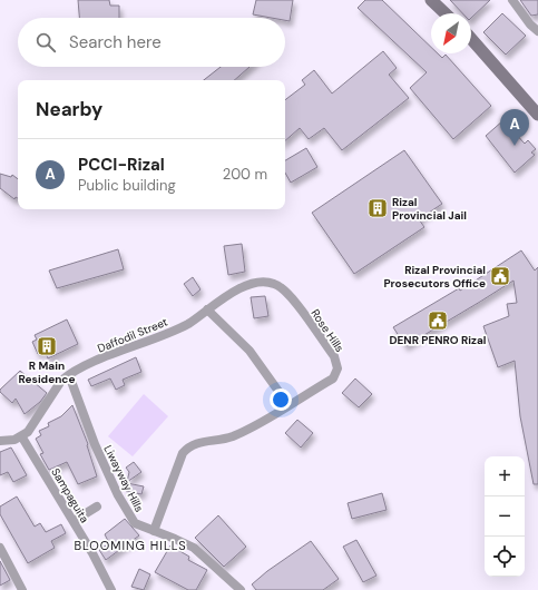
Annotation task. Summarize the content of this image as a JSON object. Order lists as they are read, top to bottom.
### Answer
{
  "streets": {
    "street": [
      "Rose Hills",
      "Daffodil Street",
      "Liwayway Hills",
      "Sampaguita"
    ]
  },
  "crossings": [
    ["Rose Hills", "Daffodil Street"],
    ["Daffodil Street", "Liwayway Hills"],
    ["Daffodil Street", "Sampaguita"]
  ],
  "districts": ["BLOOMING HILLS"],
  "places": {
    "building": ["Rizal Provincial Jail", "R Main Residence"],
    "public building": ["Rizal Provincial Prosecutors Office", "DENR PENRO Rizal"]
  },
  "north": "bottom left",
  "page": {
    "search": "Search here",
    "heading": "Nearby",
    "pins": "A",
    "list": [
      {
        "mark": "A",
        "name": "PCCI-Rizal",
        "note": "Public building",
        "value": "200 m"
      }
    ],
    "map_buttons": ["+", "−"]
  }
}
